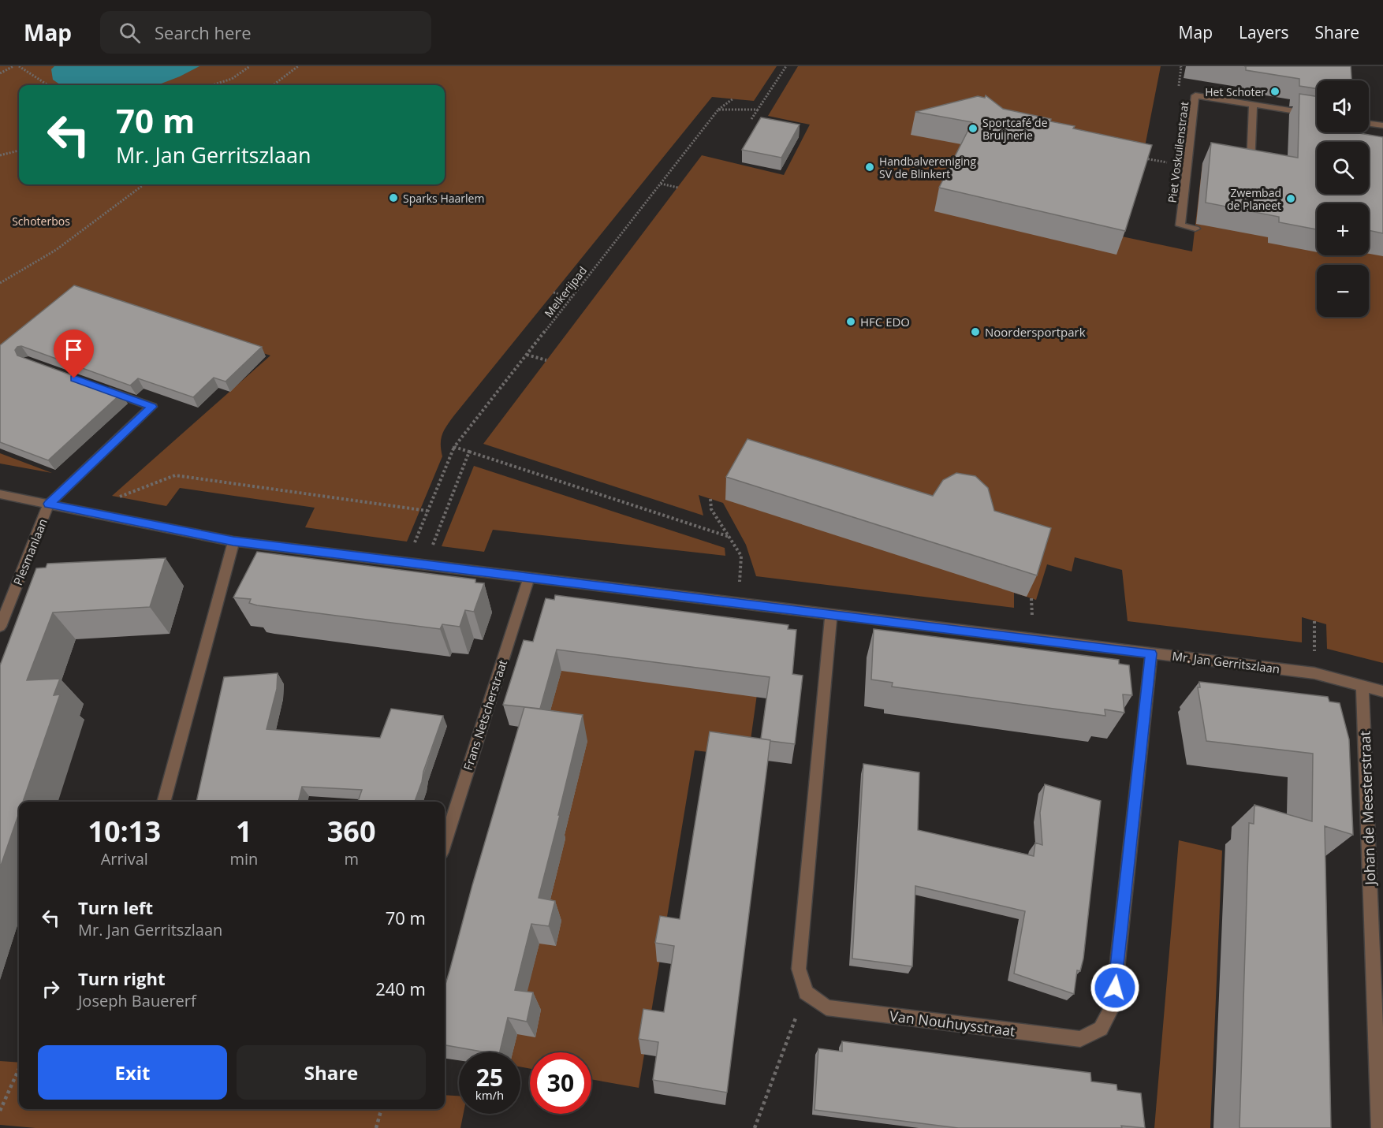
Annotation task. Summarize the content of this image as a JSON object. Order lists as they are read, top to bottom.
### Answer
{
  "streets": {
    "street": [
      "Piet Voskuilenstraat",
      "Plesmanlaan",
      "Mr. Jan Gerritszlaan",
      "Frans Netscherstraat",
      "Johan de Meesterstraat",
      "Van Nouhuysstraat"
    ],
    "path": ["Melkerijpad"]
  },
  "crossings": [
    ["Melkerijpad", "Mr. Jan Gerritszlaan"],
    ["Plesmanlaan", "Mr. Jan Gerritszlaan"],
    ["Mr. Jan Gerritszlaan", "Frans Netscherstraat"],
    ["Mr. Jan Gerritszlaan", "Johan de Meesterstraat"],
    ["Mr. Jan Gerritszlaan", "Van Nouhuysstraat"]
  ],
  "parks": ["Schoterbos"],
  "places": [
    "Het Schoter",
    "Sportcafé de Bruijnerie",
    "Handbalvereniging SV de Blinkert",
    "Sparks Haarlem",
    "Zwembad de Planeet",
    "HFC EDO",
    "Noordersportpark"
  ],
  "page": {
    "header": "Map",
    "search": "Search here",
    "nav": ["Map", "Layers", "Share"],
    "map_buttons": ["+", "−"],
    "turn": ["70 m", "Mr. Jan Gerritszlaan"],
    "eta": [
      "10:13",
      "Arrival",
      "1",
      "min",
      "360",
      "m"
    ],
    "list": [
      {
        "name": "Turn left",
        "note": "Mr. Jan Gerritszlaan",
        "value": "70 m"
      },
      {
        "name": "Turn right",
        "note": "Joseph Bauererf",
        "value": "240 m"
      }
    ],
    "buttons": ["Exit", "Share"],
    "speed": "25 km/h",
    "limit": "30"
  }
}
